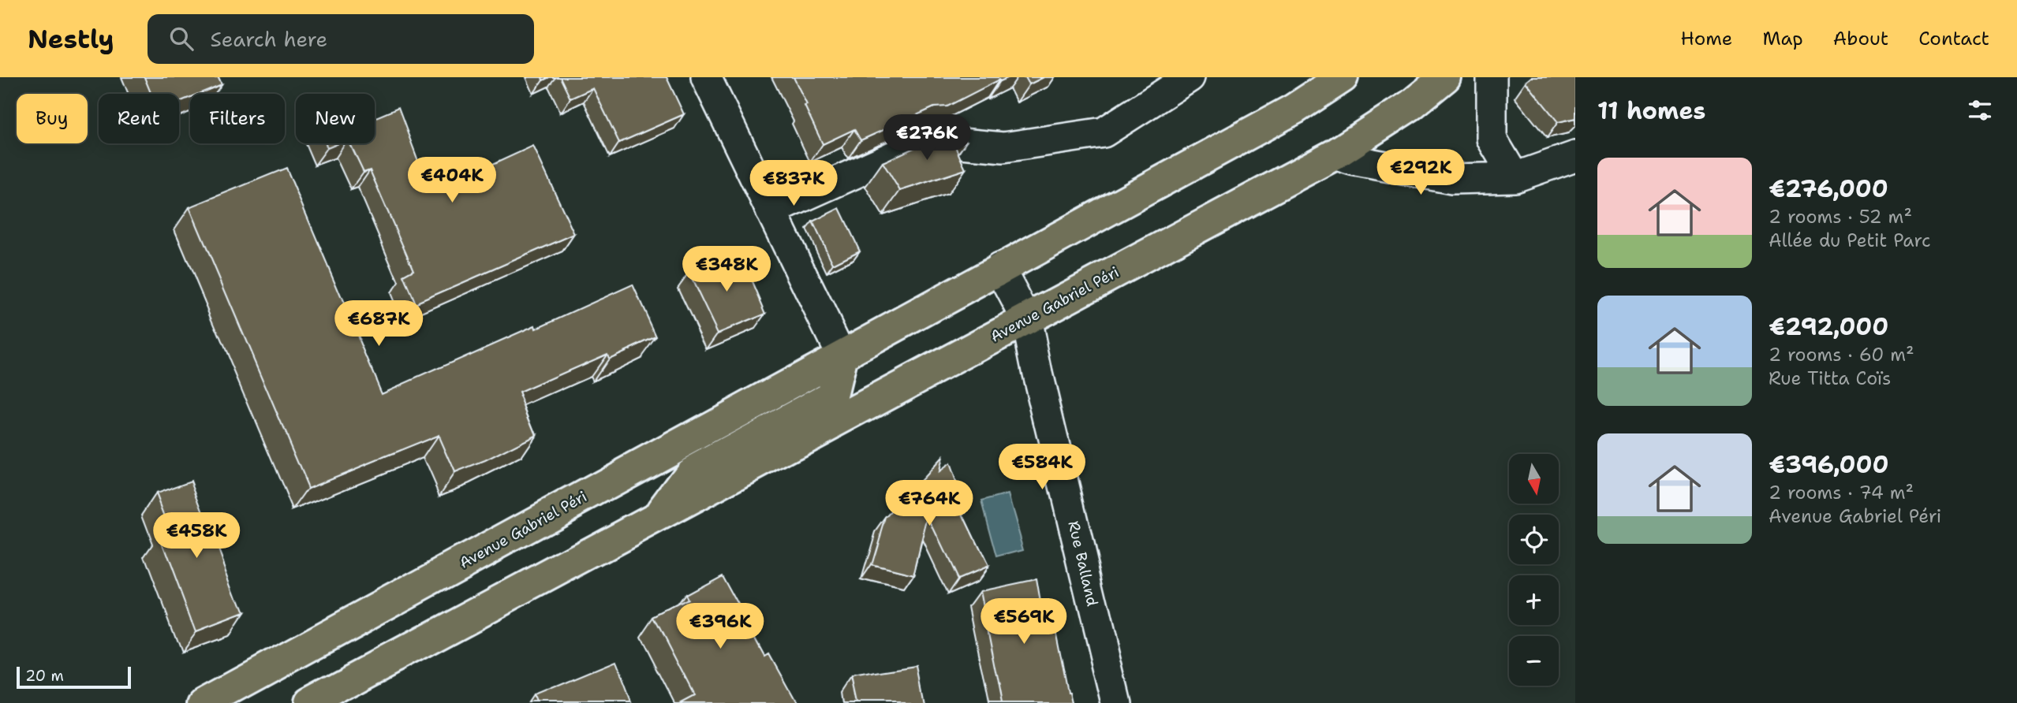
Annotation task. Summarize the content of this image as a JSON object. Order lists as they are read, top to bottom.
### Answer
{
  "streets": {
    "main road": ["Avenue Gabriel Péri"],
    "street": ["Rue Balland"]
  },
  "crossings": [
    ["Avenue Gabriel Péri", "Rue Balland"]
  ],
  "scale_bar": "20 m",
  "north": "bottom",
  "page": {
    "header": "Nestly",
    "search": "Search here",
    "nav": [
      "Home",
      "Map",
      "About",
      "Contact"
    ],
    "heading": "11 homes",
    "chip": [
      "Buy",
      "Rent",
      "Filters",
      "New"
    ],
    "price": [
      "€276K",
      "€292K",
      "€404K",
      "€837K",
      "€348K",
      "€687K",
      "€584K",
      "€764K",
      "€458K",
      "€569K",
      "€396K"
    ],
    "list": [
      {
        "name": "€276,000",
        "note": "2 rooms · 52 m² · Allée du Petit Parc"
      },
      {
        "name": "€292,000",
        "note": "2 rooms · 60 m² · Rue Titta Coïs"
      },
      {
        "name": "€396,000",
        "note": "2 rooms · 74 m² · Avenue Gabriel Péri"
      }
    ],
    "map_buttons": ["+", "−"],
    "scale": "20 m"
  }
}
